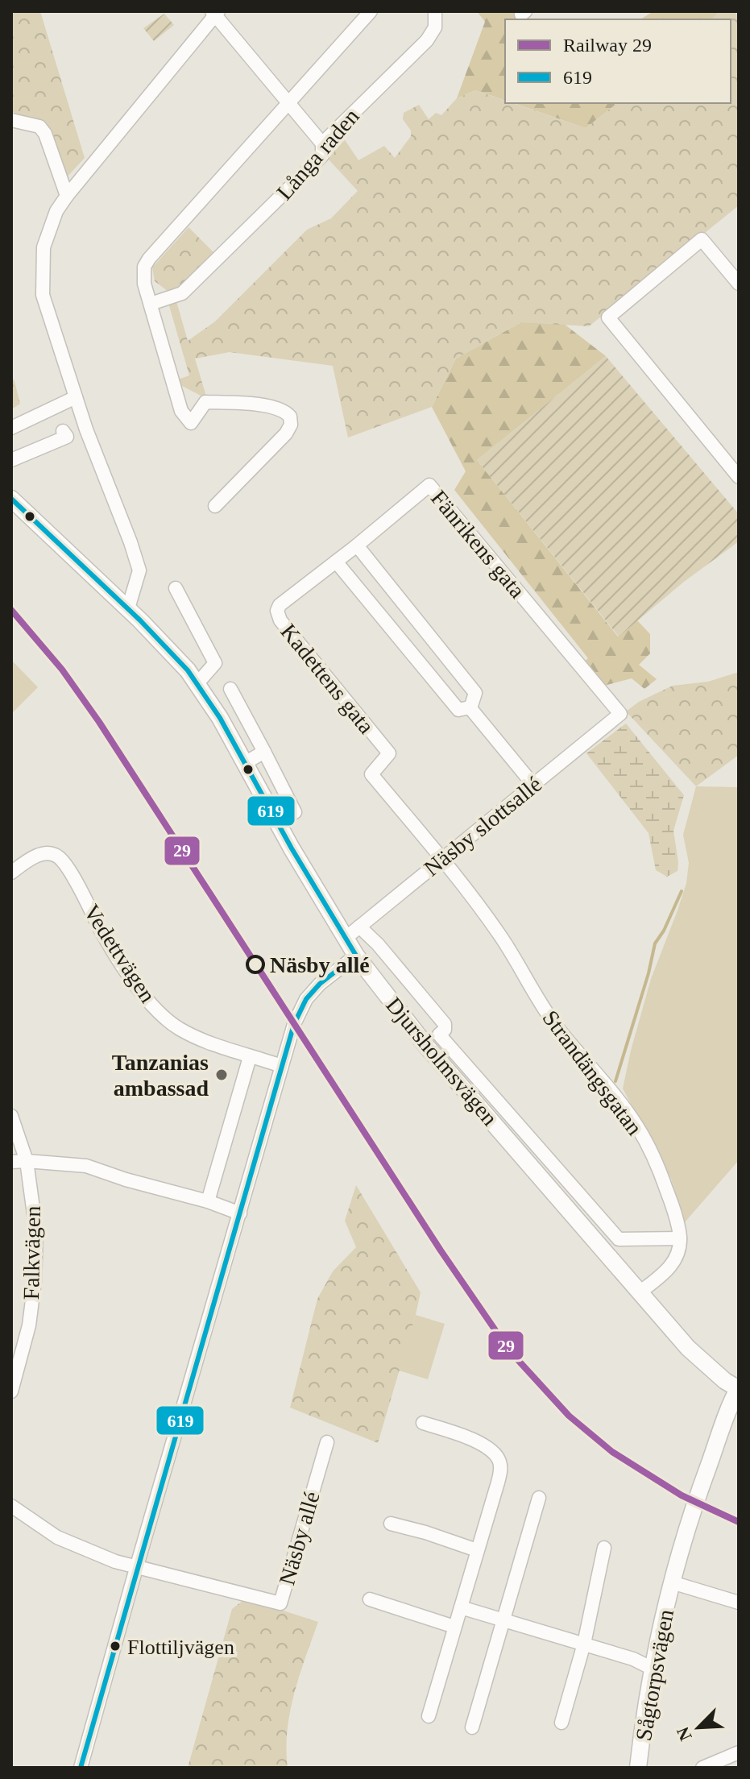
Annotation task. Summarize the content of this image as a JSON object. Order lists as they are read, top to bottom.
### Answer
{
  "streets": {
    "street": [
      "Långa raden",
      "Fänrikens gata",
      "Kadettens gata",
      "Näsby slottsallé",
      "Vedettvägen",
      "Djursholmsvägen",
      "Strandängsgatan",
      "Falkvägen",
      "Näsby allé",
      "Sågtorpsvägen"
    ]
  },
  "crossings": [
    ["Fänrikens gata", "Näsby slottsallé"],
    ["Kadettens gata", "Näsby slottsallé"],
    ["Kadettens gata", "Strandängsgatan"],
    ["Näsby slottsallé", "Djursholmsvägen"],
    ["Näsby slottsallé", "Strandängsgatan"],
    ["Djursholmsvägen", "Sågtorpsvägen"]
  ],
  "places": ["Näsby allé", "Tanzanias ambassad", "Flottiljvägen"],
  "lines": ["transit line 619", "rail line 29"],
  "legend": ["Railway 29", "619"],
  "north": "bottom left"
}
